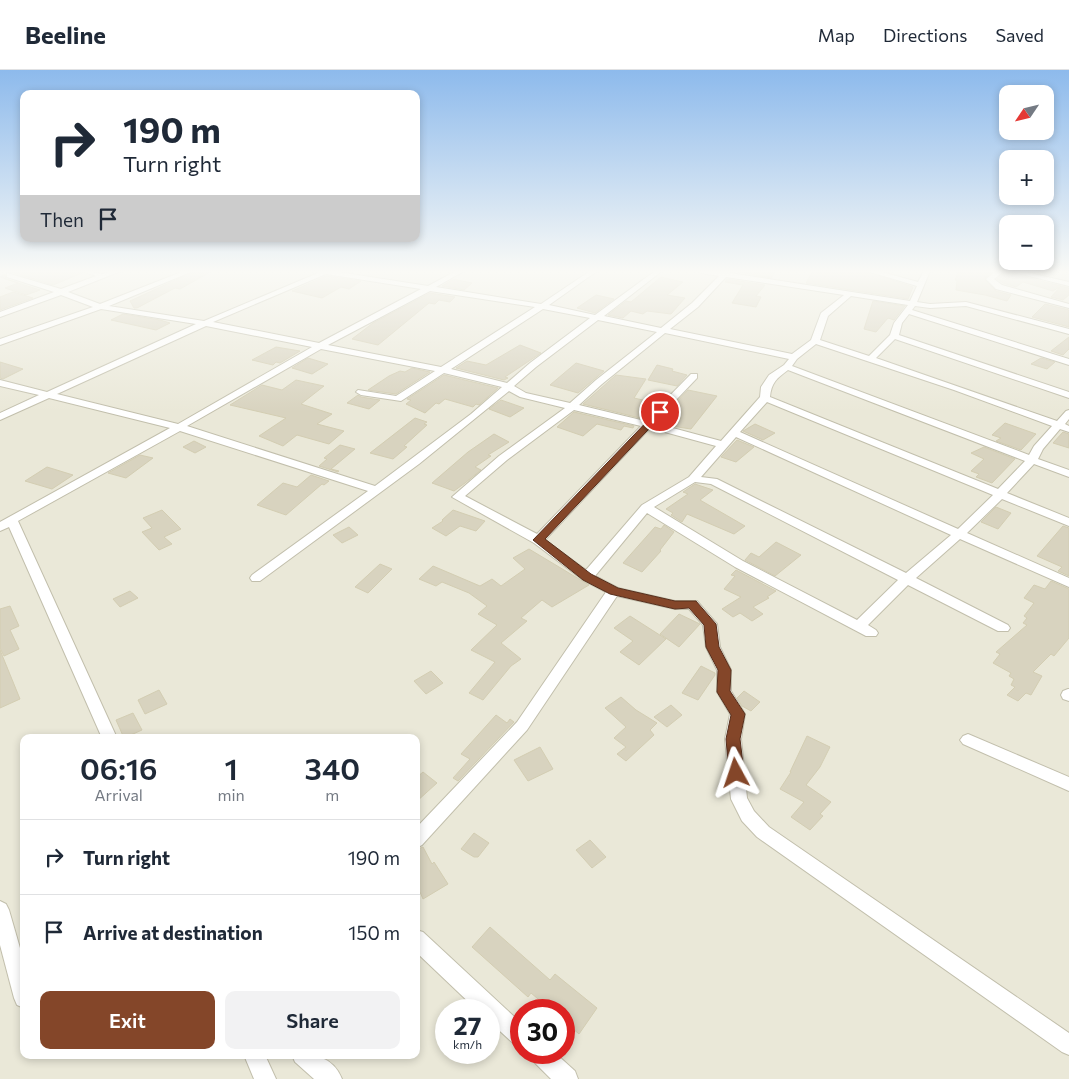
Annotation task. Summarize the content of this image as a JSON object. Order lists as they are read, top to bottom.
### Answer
{
  "north": "bottom left",
  "page": {
    "header": "Beeline",
    "nav": ["Map", "Directions", "Saved"],
    "map_buttons": ["+", "−"],
    "turn": ["190 m", "Turn right"],
    "then": "Then",
    "eta": [
      "06:16",
      "Arrival",
      "1",
      "min",
      "340",
      "m"
    ],
    "list": [
      {
        "name": "Turn right",
        "value": "190 m"
      },
      {
        "name": "Arrive at destination",
        "value": "150 m"
      }
    ],
    "buttons": ["Exit", "Share"],
    "speed": "27 km/h",
    "limit": "30"
  }
}
